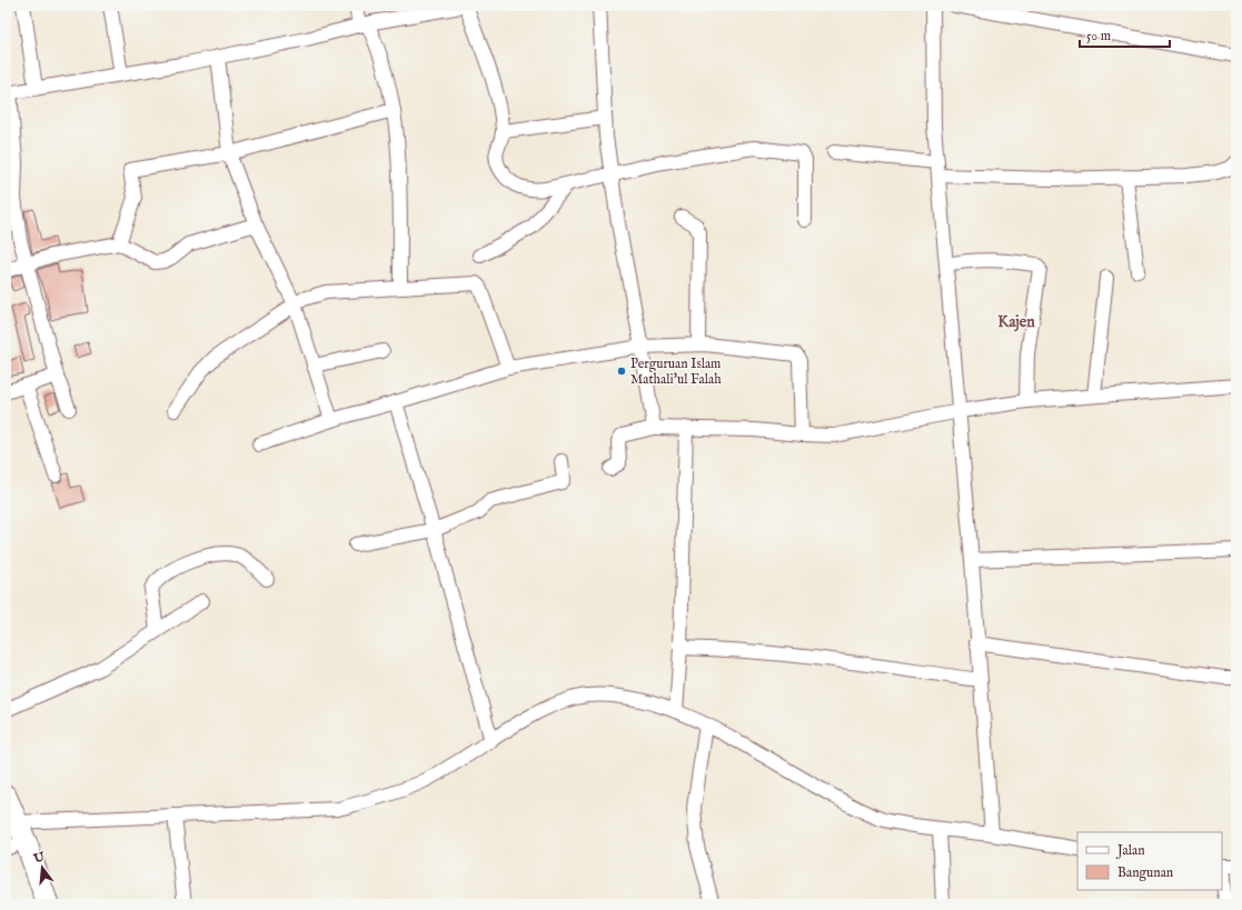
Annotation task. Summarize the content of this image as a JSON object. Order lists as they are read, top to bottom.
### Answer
{
  "districts": ["Kajen"],
  "places": ["Perguruan Islam Mathali'ul Falah"],
  "legend": ["Jalan", "Bangunan"],
  "scale_bar": "50 m",
  "north": "top"
}
